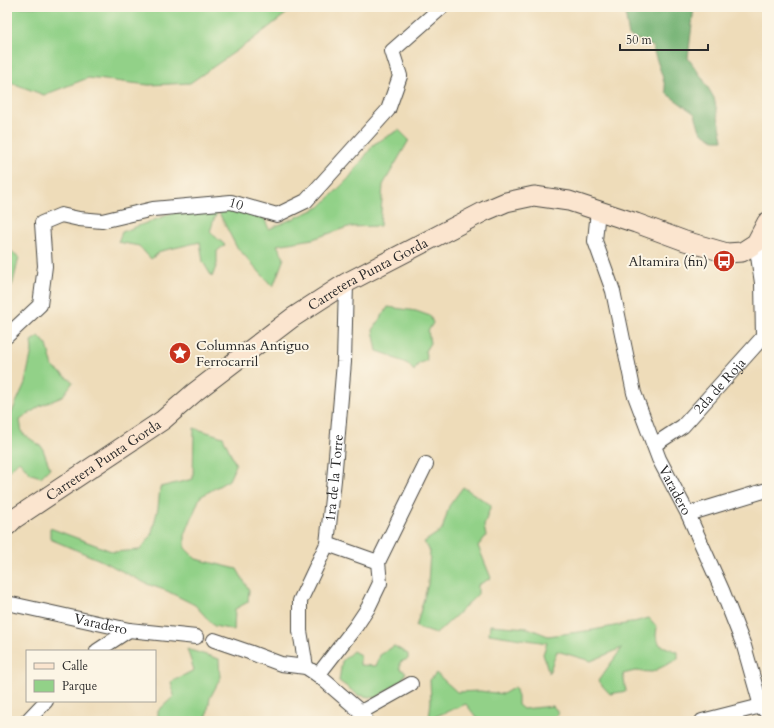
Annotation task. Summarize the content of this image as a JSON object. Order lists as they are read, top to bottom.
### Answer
{
  "streets": {
    "main road": ["Carretera Punta Gorda"],
    "street": [
      "10",
      "2da de Roja",
      "1ra de la Torre",
      "Varadero"
    ]
  },
  "crossings": [
    ["Carretera Punta Gorda", "2da de Roja"],
    ["Carretera Punta Gorda", "1ra de la Torre"],
    ["Carretera Punta Gorda", "Varadero"],
    ["2da de Roja", "Varadero"]
  ],
  "places": {
    "bus stop": ["Altamira (fin)"],
    "place": ["Columnas Antiguo Ferrocarril"]
  },
  "legend": ["Calle", "Parque"],
  "scale_bar": "50 m"
}
